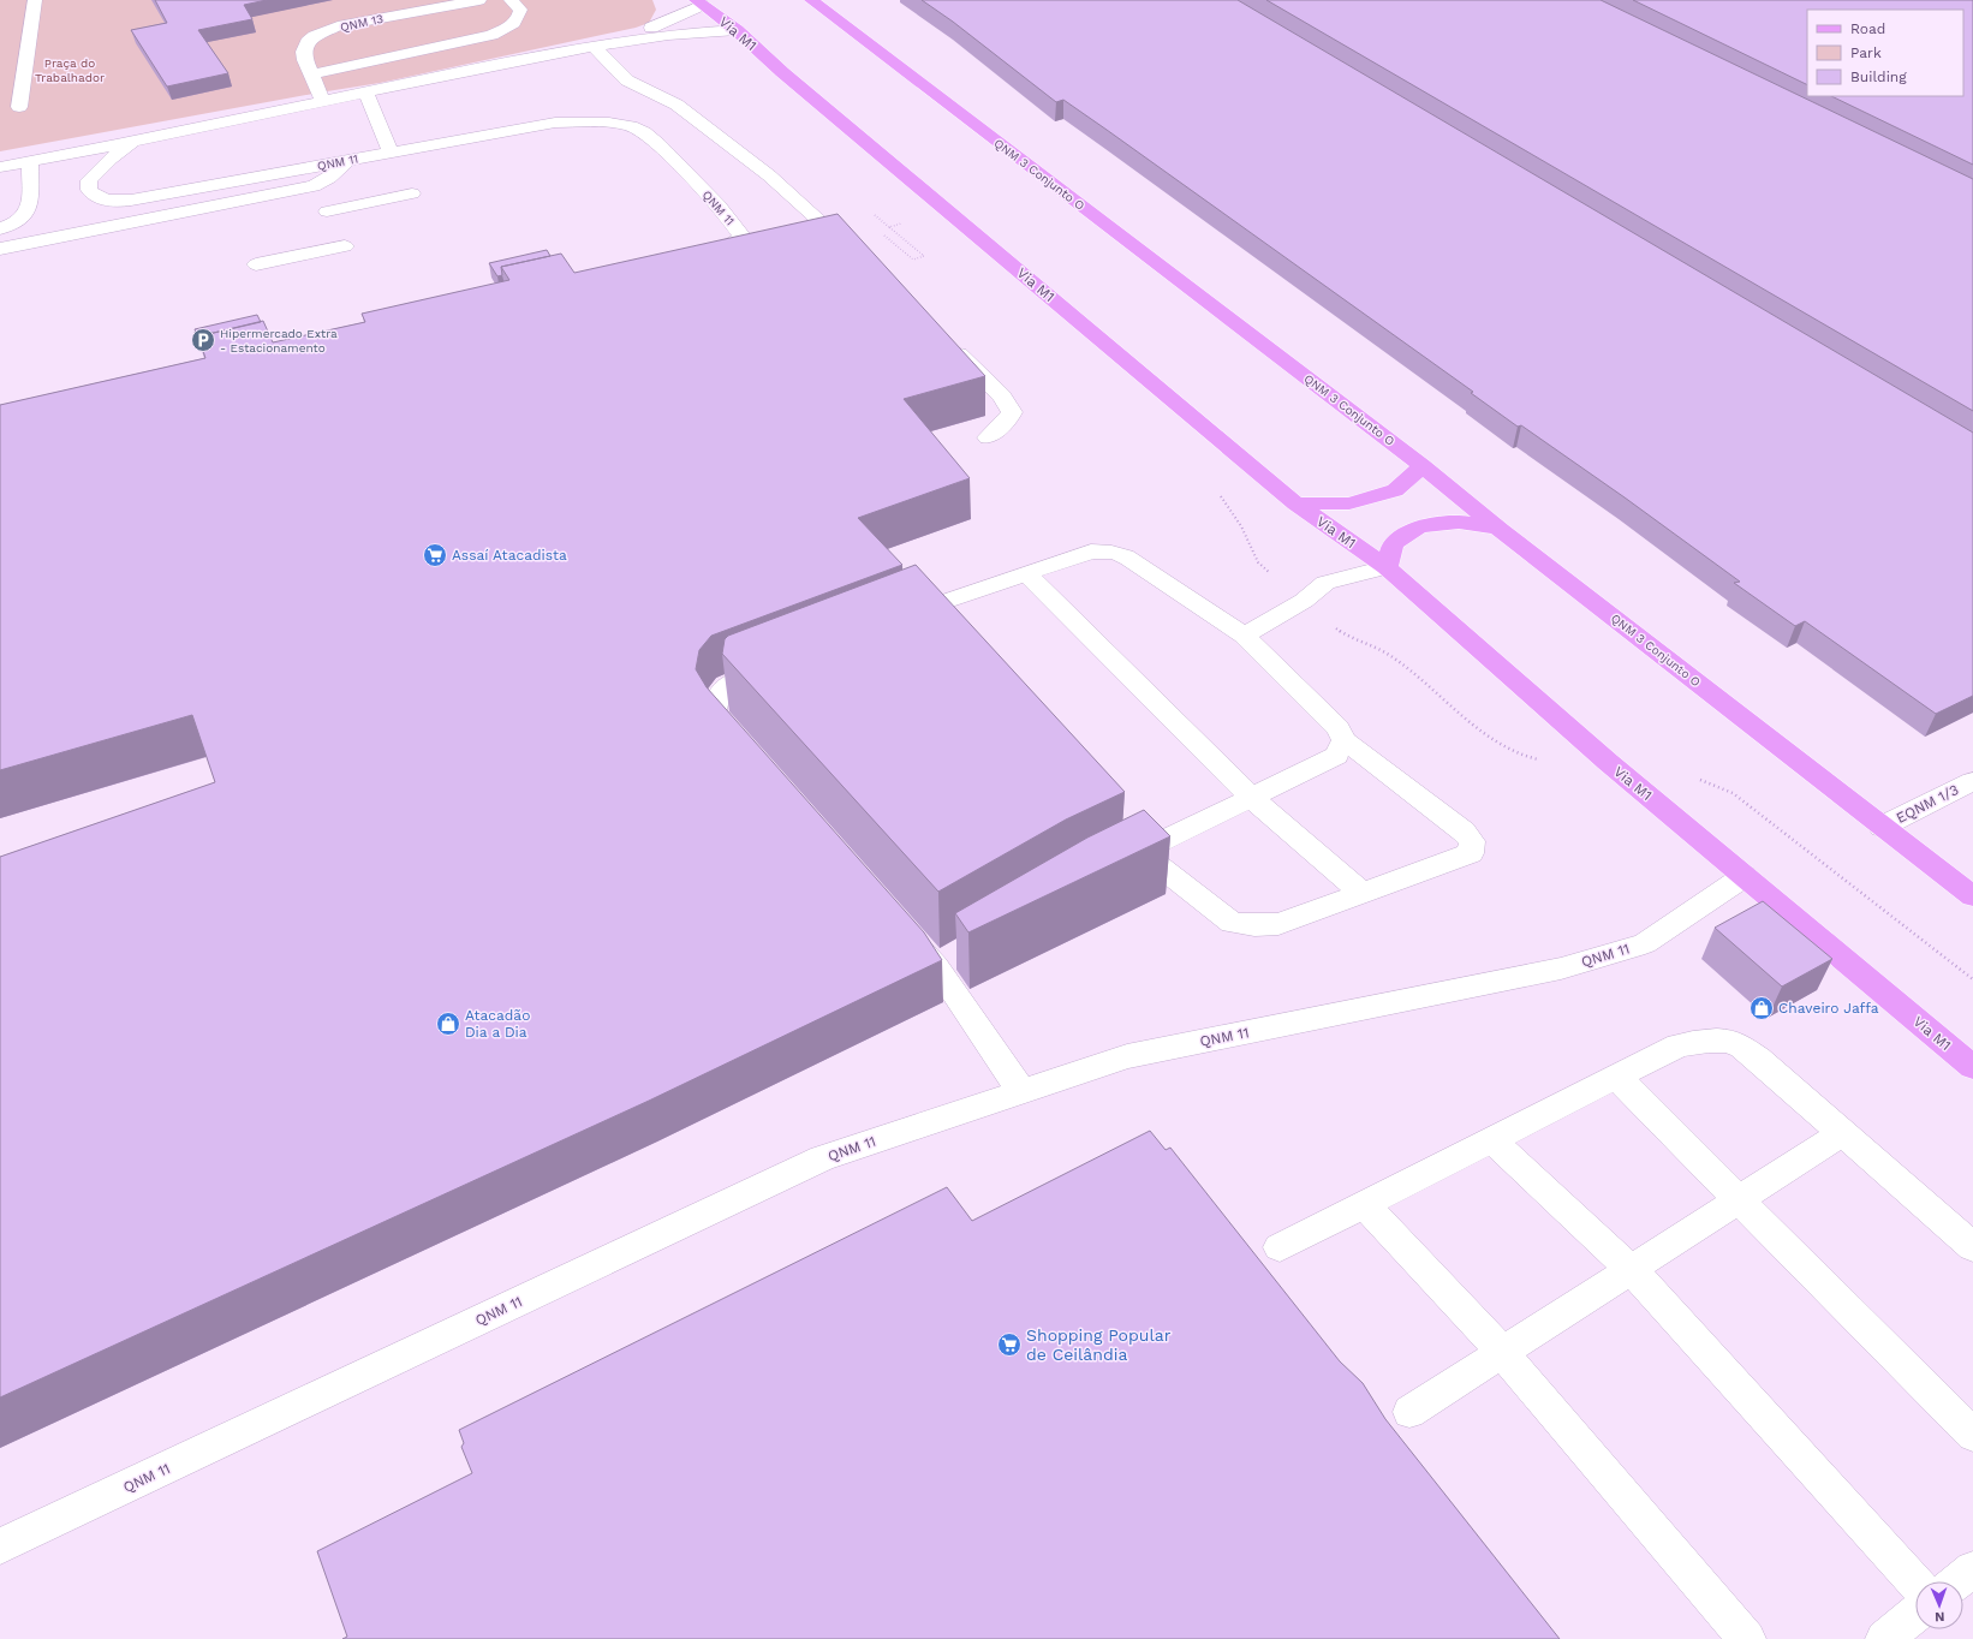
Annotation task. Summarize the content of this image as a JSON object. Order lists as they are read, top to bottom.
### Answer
{
  "streets": {
    "main road": ["Via M1", "QNM 3 Conjunto O"],
    "street": ["QNM 13", "QNM 11", "EQNM 1/3"]
  },
  "crossings": [
    ["QNM 13", "QNM 11"],
    ["Via M1", "QNM 11"],
    ["QNM 3 Conjunto O", "EQNM 1/3"]
  ],
  "parks": ["Praça do Trabalhador"],
  "places": {
    "parking": ["Hipermercado Extra - Estacionamento"],
    "supermarket": ["Assaí Atacadista", "Shopping Popular de Ceilândia"],
    "shop": ["Chaveiro Jaffa", "Atacadão Dia a Dia"]
  },
  "legend": ["Road", "Park", "Building"],
  "north": "bottom"
}
